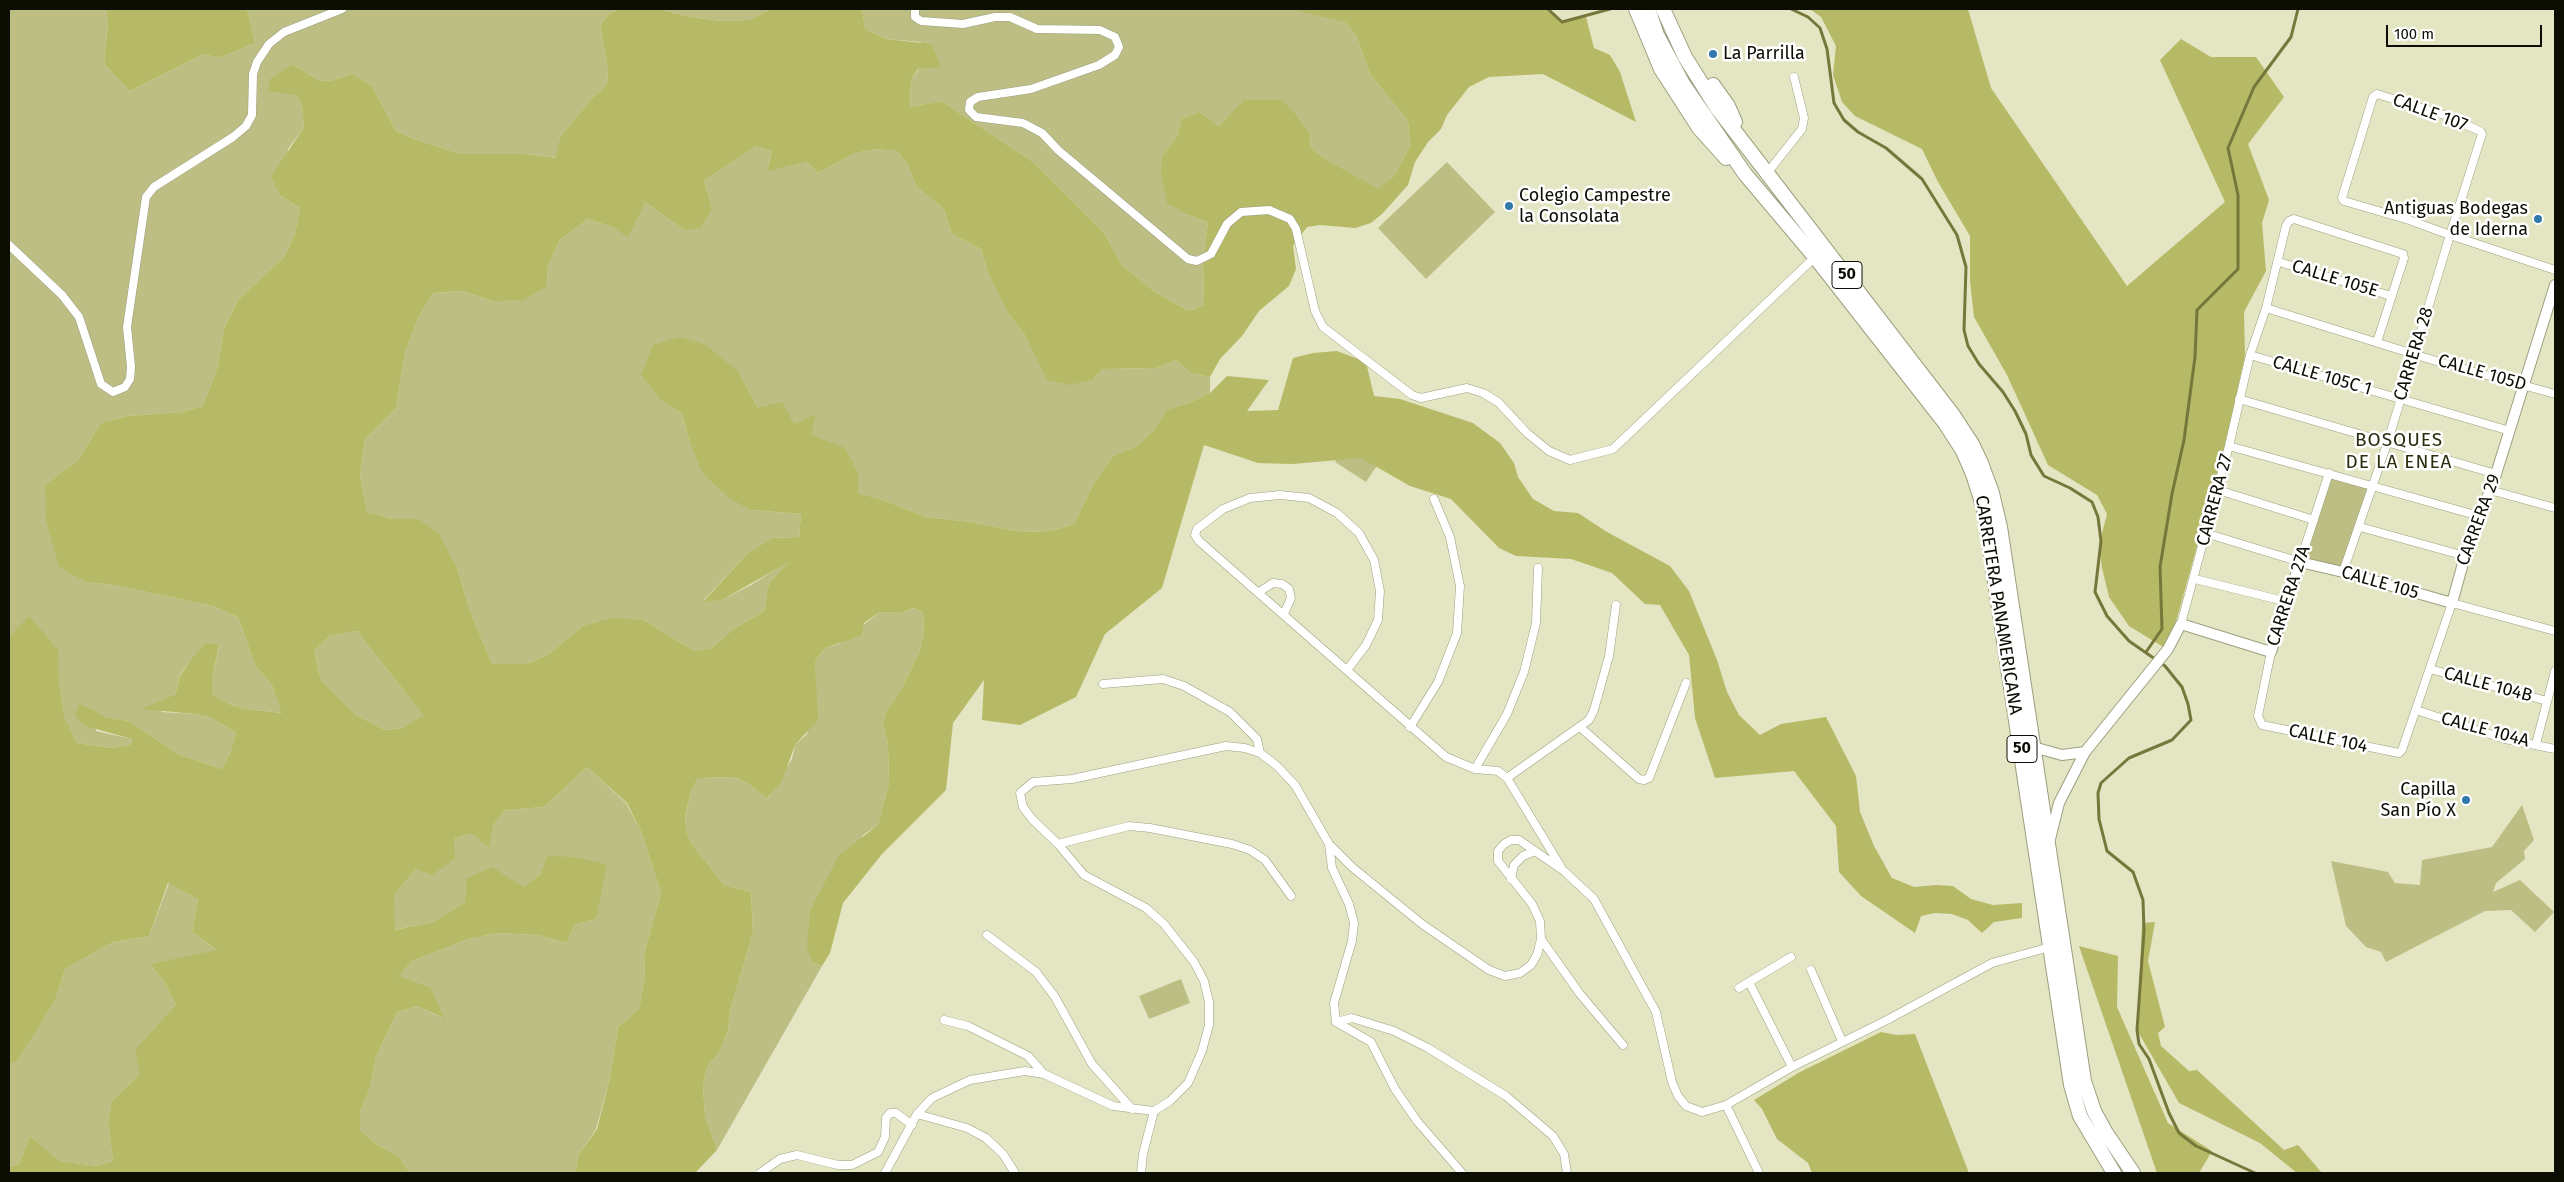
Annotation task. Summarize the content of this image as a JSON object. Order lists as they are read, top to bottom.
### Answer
{
  "streets": {
    "highway": ["50", "CARRETERA PANAMERICANA"],
    "street": [
      "CALLE 107",
      "CALLE 105E",
      "CARRERA 28",
      "CALLE 105D",
      "CALLE 105C 1",
      "CARRERA 27",
      "CARRERA 29",
      "CALLE 105",
      "CARRERA 27A",
      "CALLE 104B",
      "CALLE 104A",
      "CALLE 104"
    ]
  },
  "crossings": [
    ["CALLE 107", "CARRERA 28"],
    ["CALLE 105E", "CARRERA 27"],
    ["CARRERA 28", "CALLE 105D"],
    ["CARRERA 28", "CALLE 105C 1"],
    ["CARRERA 28", "CALLE 105"],
    ["CALLE 105D", "CARRERA 27"],
    ["CALLE 105D", "CARRERA 29"],
    ["CALLE 105C 1", "CARRERA 27"],
    ["CALLE 105C 1", "CARRERA 29"],
    ["CARRERA 27", "CALLE 105"],
    ["CARRERA 27", "CARRETERA PANAMERICANA"],
    ["CARRERA 29", "CALLE 105"],
    ["CARRERA 29", "CALLE 104B"],
    ["CARRERA 29", "CALLE 104A"],
    ["CARRERA 29", "CALLE 104"],
    ["CALLE 105", "CARRERA 27A"],
    ["CARRERA 27A", "CALLE 104"]
  ],
  "districts": ["BOSQUES DE LA ENEA"],
  "places": [
    "La Parrilla",
    "Colegio Campestre la Consolata",
    "Antiguas Bodegas de Iderna",
    "Capilla San Pío X"
  ],
  "scale_bar": "100 m"
}
